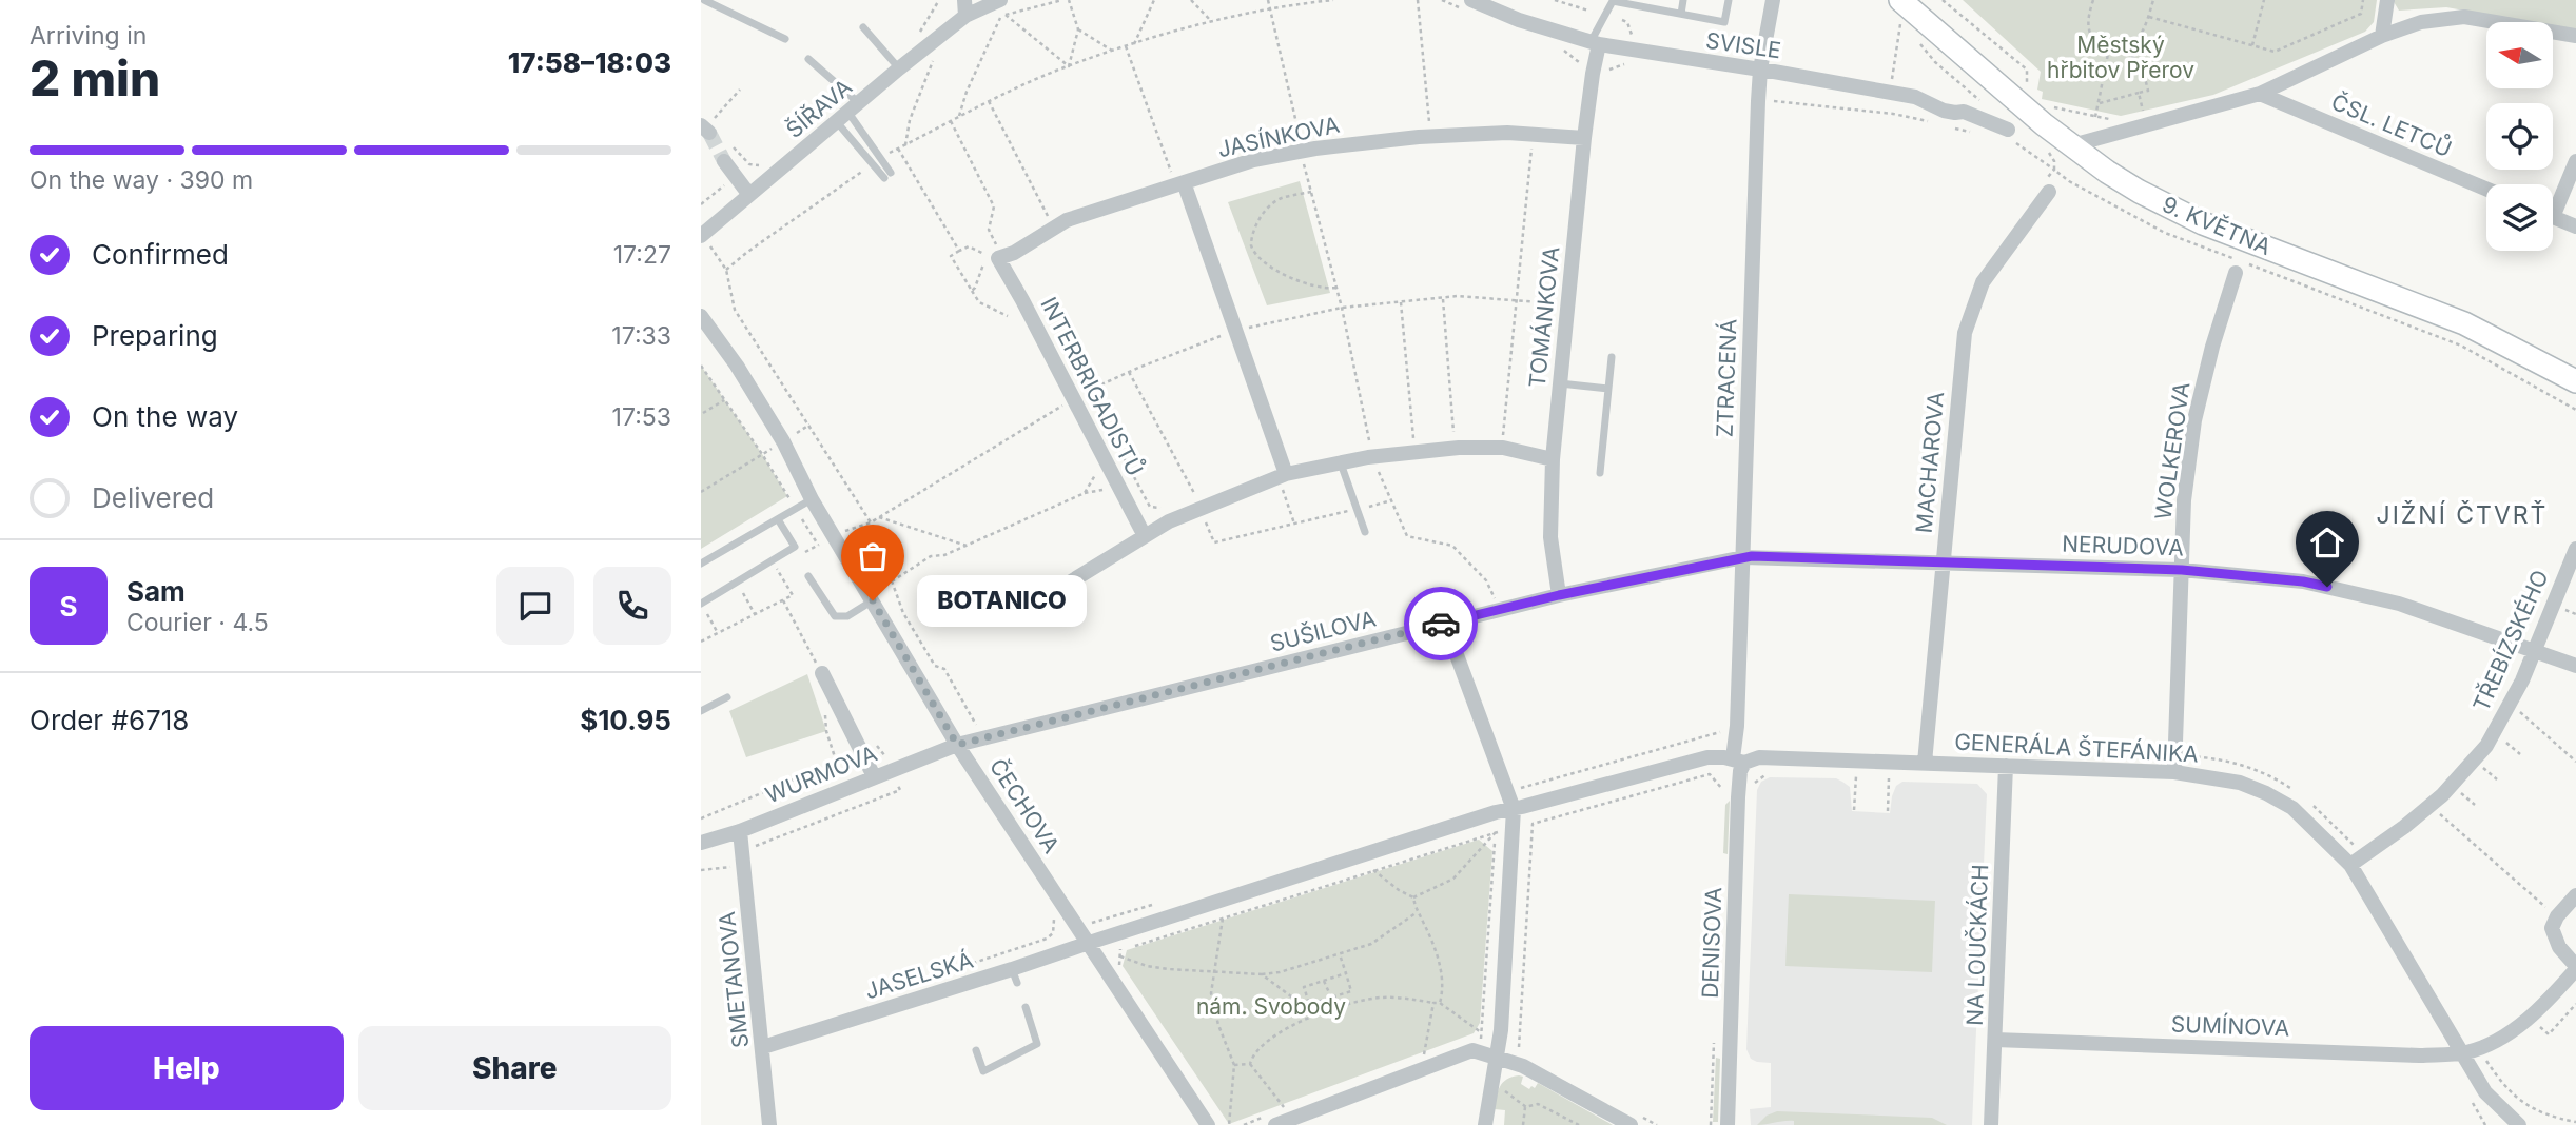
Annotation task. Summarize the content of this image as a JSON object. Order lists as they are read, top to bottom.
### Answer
{
  "streets": {
    "main road": ["9. KVĚTNA"],
    "street": [
      "SVISLE",
      "ŠÍŘAVA",
      "ČSL. LETCŮ",
      "JASÍNKOVA",
      "TOMÁNKOVA",
      "ZTRACENÁ",
      "INTERBRIGADISTŮ",
      "WOLKEROVA",
      "MACHAROVA",
      "NERUDOVA",
      "SUŠILOVA",
      "TŘEBÍZSKÉHO",
      "GENERÁLA ŠTEFÁNIKA",
      "WURMOVA",
      "ČECHOVA",
      "DENISOVA",
      "NA LOUČKÁCH",
      "JASELSKÁ",
      "SMETANOVA",
      "SUMÍNOVA"
    ]
  },
  "crossings": [
    ["SVISLE", "TOMÁNKOVA"],
    ["SVISLE", "ZTRACENÁ"],
    ["JASÍNKOVA", "TOMÁNKOVA"],
    ["JASÍNKOVA", "INTERBRIGADISTŮ"],
    ["TOMÁNKOVA", "SUŠILOVA"],
    ["ZTRACENÁ", "NERUDOVA"],
    ["ZTRACENÁ", "SUŠILOVA"],
    ["ZTRACENÁ", "GENERÁLA ŠTEFÁNIKA"],
    ["ZTRACENÁ", "DENISOVA"],
    ["WOLKEROVA", "NERUDOVA"],
    ["WOLKEROVA", "GENERÁLA ŠTEFÁNIKA"],
    ["MACHAROVA", "NERUDOVA"],
    ["MACHAROVA", "GENERÁLA ŠTEFÁNIKA"],
    ["NERUDOVA", "SUŠILOVA"],
    ["NERUDOVA", "TŘEBÍZSKÉHO"],
    ["SUŠILOVA", "WURMOVA"],
    ["SUŠILOVA", "ČECHOVA"],
    ["TŘEBÍZSKÉHO", "GENERÁLA ŠTEFÁNIKA"],
    ["GENERÁLA ŠTEFÁNIKA", "DENISOVA"],
    ["GENERÁLA ŠTEFÁNIKA", "NA LOUČKÁCH"],
    ["GENERÁLA ŠTEFÁNIKA", "SUMÍNOVA"],
    ["WURMOVA", "ČECHOVA"],
    ["WURMOVA", "SMETANOVA"],
    ["ČECHOVA", "JASELSKÁ"],
    ["NA LOUČKÁCH", "SUMÍNOVA"],
    ["JASELSKÁ", "SMETANOVA"]
  ],
  "districts": ["JIŽNÍ ČTVRŤ"],
  "parks": ["Městský hřbitov Přerov", "nám. Svobody"],
  "places": ["BOTANICO"],
  "north": "left",
  "page": {
    "heading": ["2 min", "Arriving in", "17:58–18:03"],
    "panel": [
      "Sam",
      "Courier · 4.5",
      "Order #6718",
      "$10.95"
    ],
    "bar": "On the way · 390 m",
    "list": [
      ["Confirmed", "17:27"],
      ["Preparing", "17:33"],
      ["On the way", "17:53"],
      "Delivered"
    ],
    "round": "S",
    "bubble": "BOTANICO",
    "buttons": ["Help", "Share"]
  }
}
